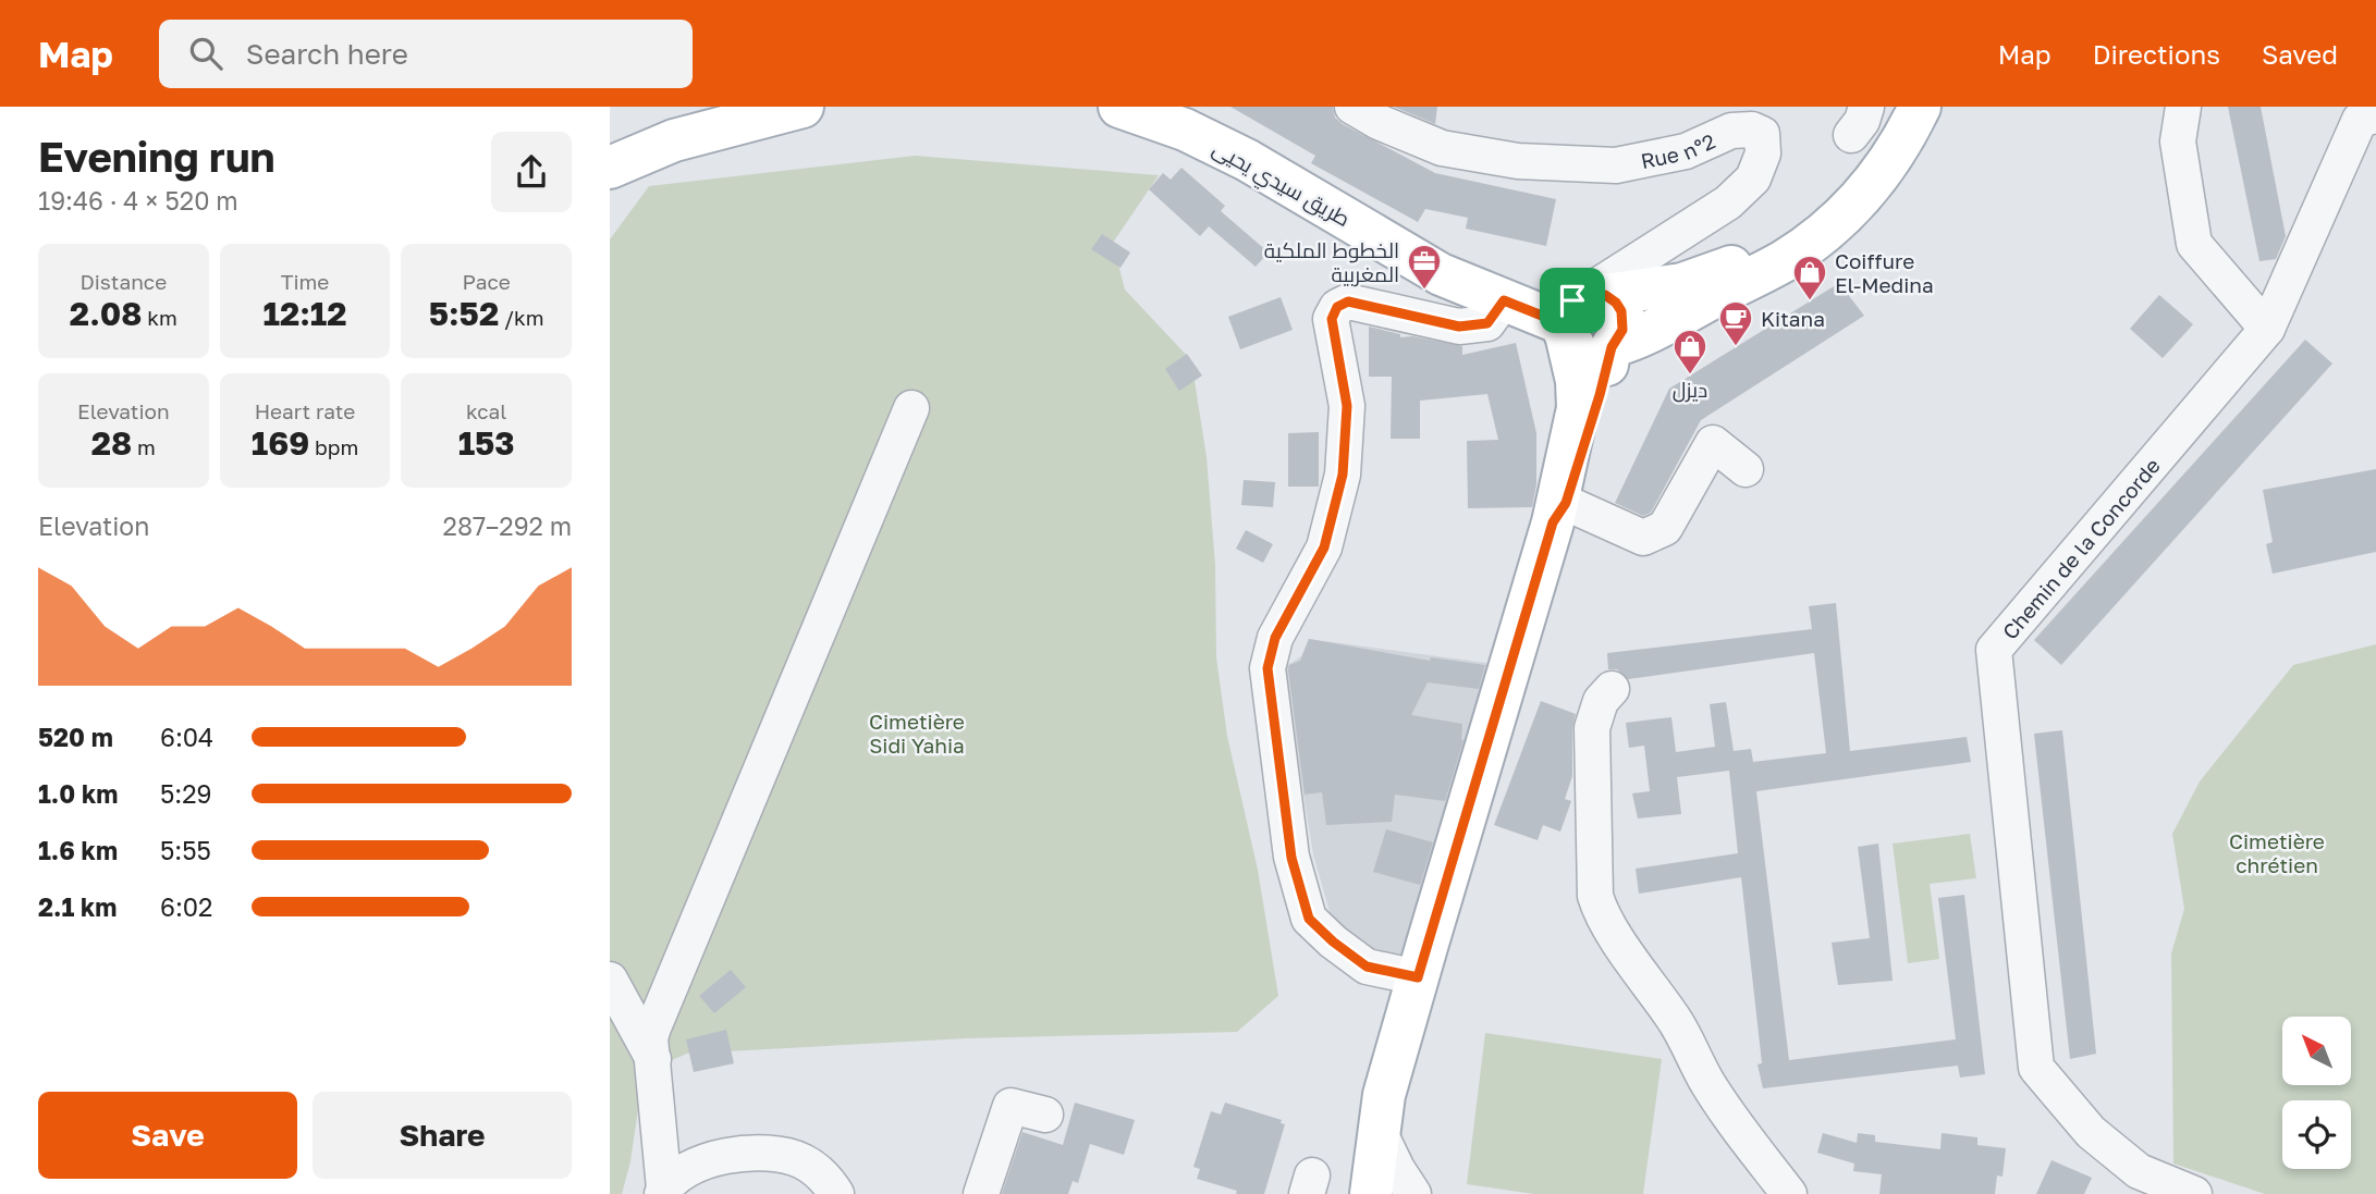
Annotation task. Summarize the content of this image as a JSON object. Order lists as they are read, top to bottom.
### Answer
{
  "streets": {
    "main road": ["طريق سيدي يحيى"],
    "street": ["Rue n°2", "Chemin de la Concorde"]
  },
  "crossings": [
    ["Rue n°2", "طريق سيدي يحيى"]
  ],
  "parks": ["Cimetière Sidi Yahia", "Cimetière chrétien"],
  "places": {
    "office": ["الخطوط الملكية المغربية"],
    "shop": ["Coiffure El-Medina", "ديزل"],
    "cafe": ["Kitana"]
  },
  "north": "top left",
  "page": {
    "header": "Map",
    "search": "Search here",
    "nav": ["Map", "Directions", "Saved"],
    "heading": ["Evening run", "19:46 · 4 × 520 m"],
    "stats": [
      ["Distance", "2.08 km"],
      ["Time", "12:12"],
      ["Pace", "5:52 /km"],
      ["Elevation", "28 m"],
      ["Heart rate", "169 bpm"],
      ["kcal", "153"]
    ],
    "chart": ["Elevation", "287–292 m"],
    "list": [
      {
        "name": "520 m",
        "note": "6:04"
      },
      {
        "name": "1.0 km",
        "note": "5:29"
      },
      {
        "name": "1.6 km",
        "note": "5:55"
      },
      {
        "name": "2.1 km",
        "note": "6:02"
      }
    ],
    "buttons": ["Save", "Share"]
  }
}
